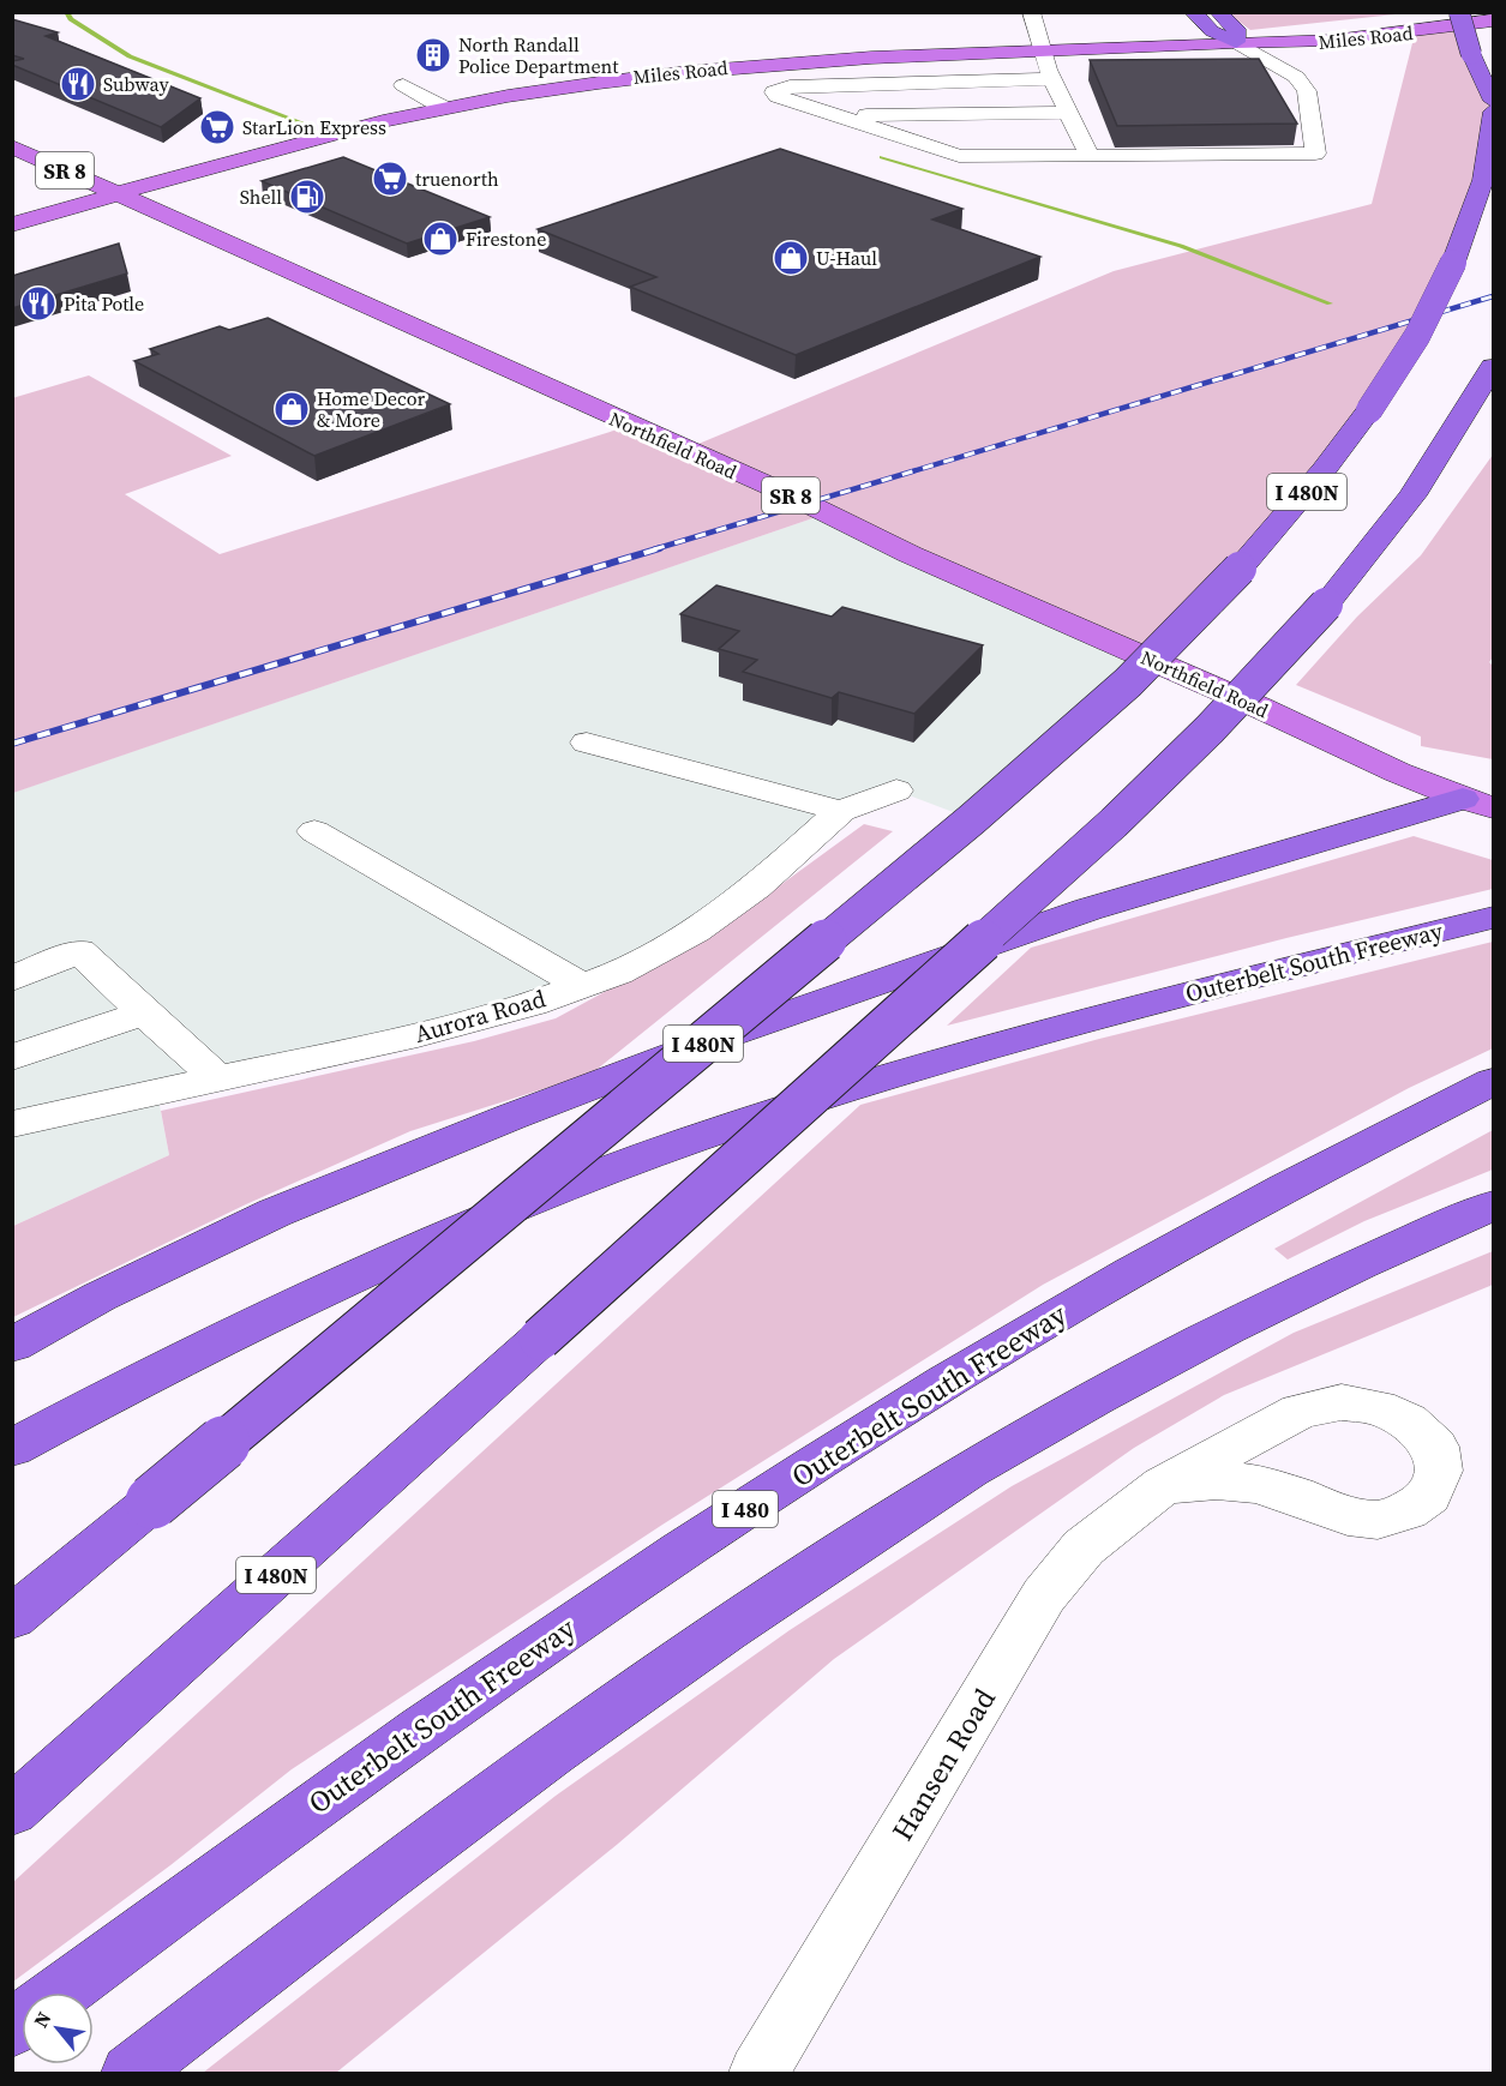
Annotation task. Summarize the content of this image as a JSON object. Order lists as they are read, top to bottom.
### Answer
{
  "streets": {
    "highway": ["I 480N", "Outerbelt South Freeway", "I 480"],
    "main road": ["Miles Road", "SR 8", "Northfield Road"],
    "street": ["Aurora Road", "Hansen Road"]
  },
  "crossings": [
    ["Miles Road", "Northfield Road"]
  ],
  "places": {
    "building": ["North Randall Police Department"],
    "restaurant": ["Subway", "Pita Potle"],
    "supermarket": ["StarLion Express", "truenorth"],
    "fuel station": ["Shell"],
    "shop": ["Firestone", "U-Haul", "Home Decor & More"]
  },
  "north": "top left"
}
